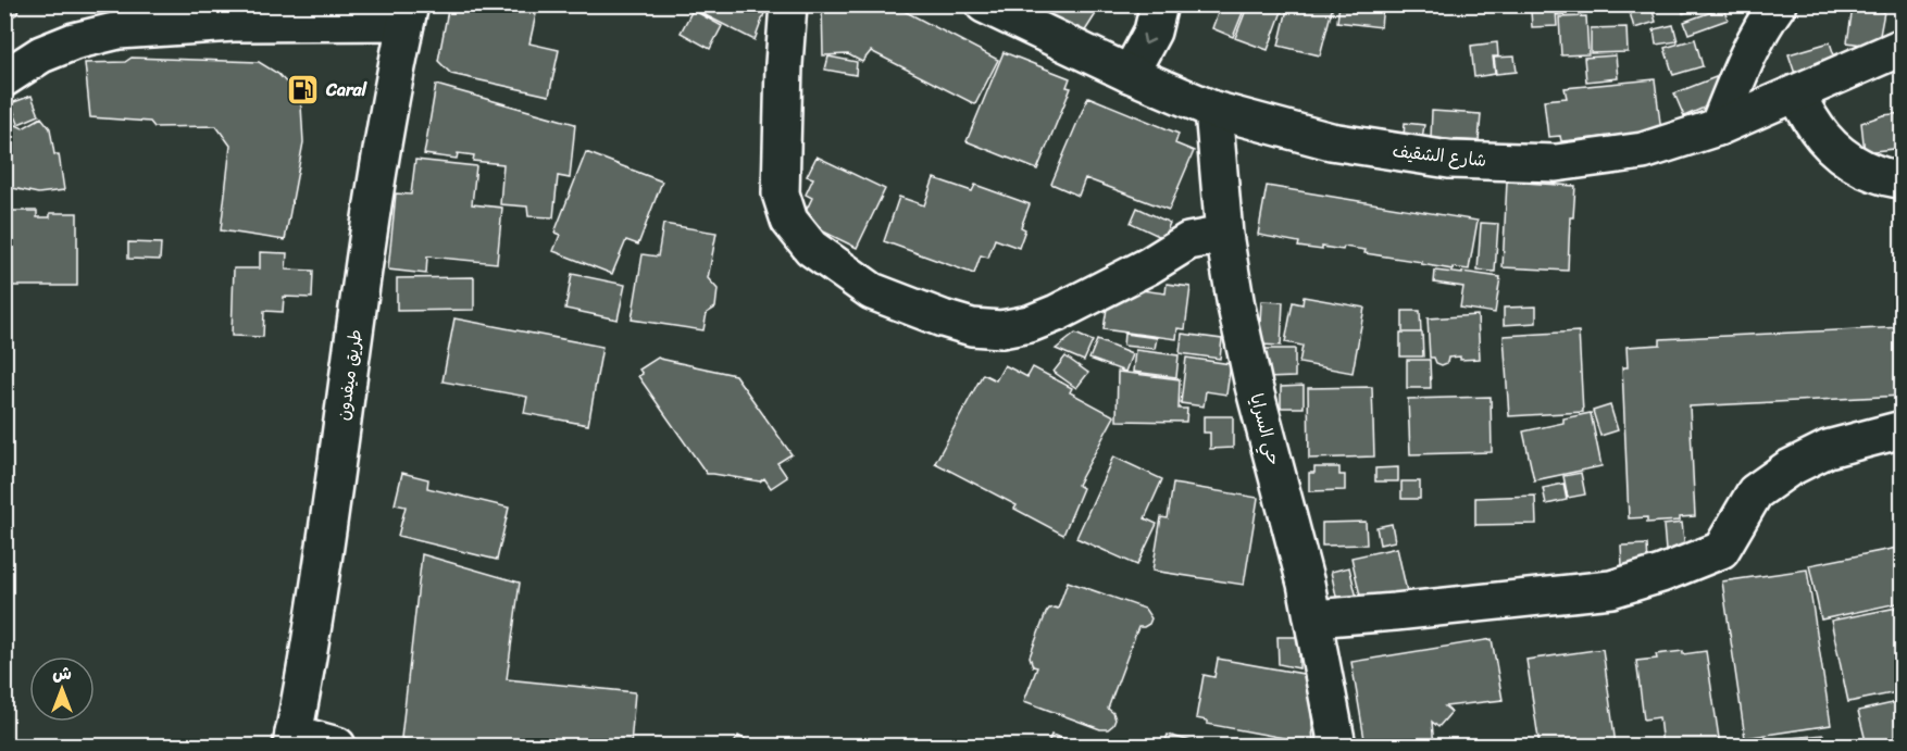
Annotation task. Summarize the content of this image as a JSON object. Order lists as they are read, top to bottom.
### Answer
{
  "streets": {
    "street": ["شارع الشقيف", "طريق ميفدون", "حي السرايا"]
  },
  "crossings": [
    ["شارع الشقيف", "حي السرايا"]
  ],
  "places": {
    "fuel station": ["Caral"]
  },
  "north": "top"
}
